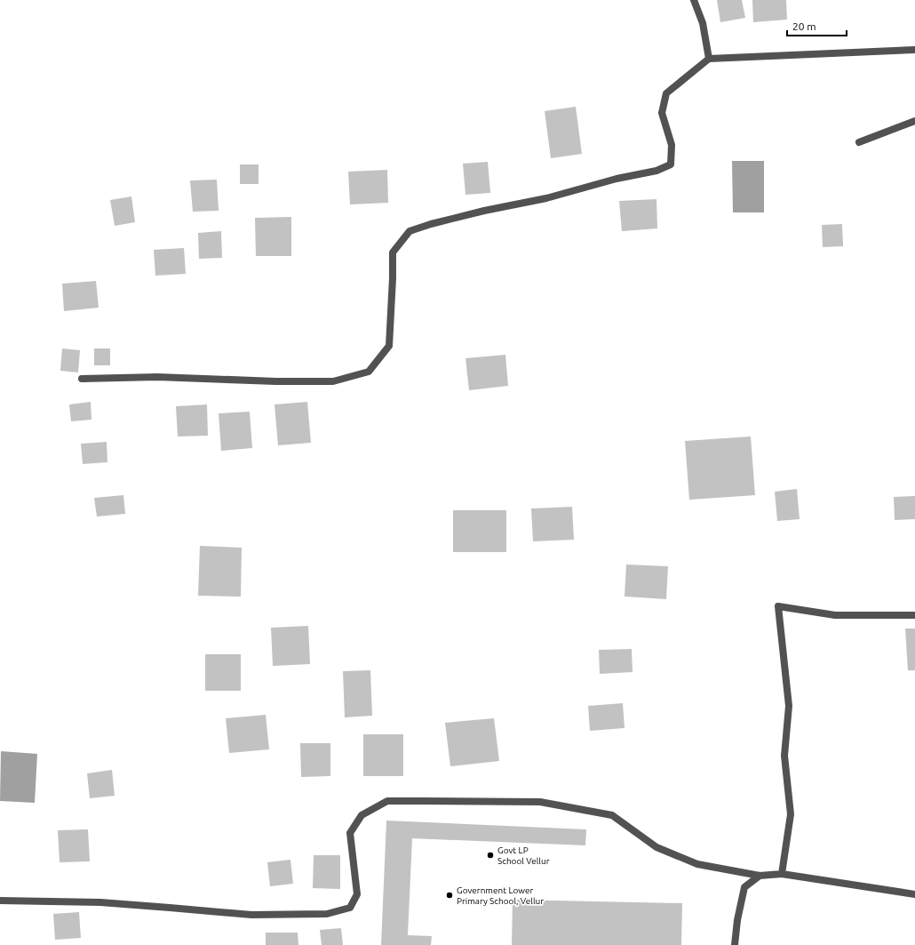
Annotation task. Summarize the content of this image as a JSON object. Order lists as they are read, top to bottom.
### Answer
{
  "places": ["Govt LP School Vellur", "Government Lower Primary School, Vellur"],
  "scale_bar": "20 m"
}
